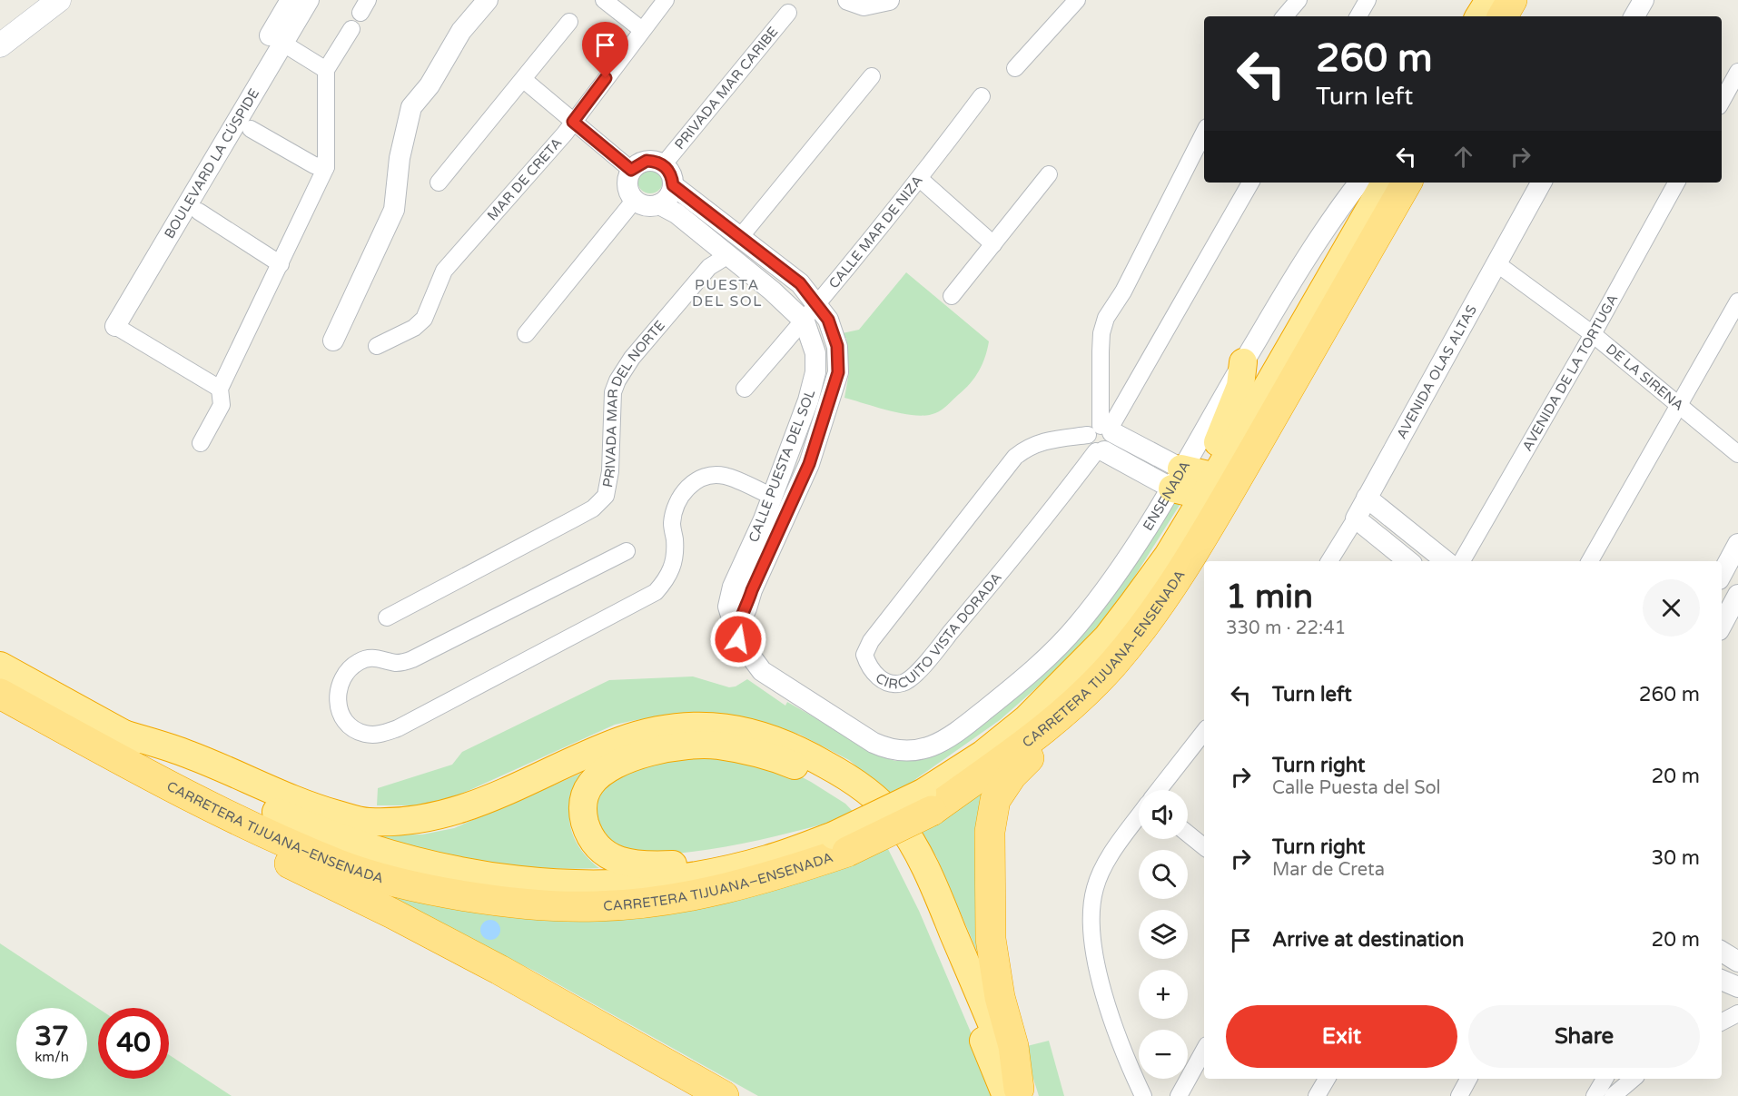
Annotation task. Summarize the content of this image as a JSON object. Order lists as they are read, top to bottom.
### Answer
{
  "streets": {
    "highway": ["CARRETERA TIJUANA–ENSENADA"],
    "street": [
      "PRIVADA MAR CARIBE",
      "BOULEVARD LA CÚSPIDE",
      "MAR DE CRETA",
      "CALLE MAR DE NIZA",
      "AVENIDA OLAS ALTAS",
      "AVENIDA DE LA TORTUGA",
      "DE LA SIRENA",
      "PRIVADA MAR DEL NORTE",
      "CALLE PUESTA DEL SOL",
      "ENSENADA",
      "CIRCUITO VISTA DORADA"
    ]
  },
  "crossings": [
    ["PRIVADA MAR CARIBE", "CALLE PUESTA DEL SOL"],
    ["CALLE MAR DE NIZA", "CALLE PUESTA DEL SOL"],
    ["AVENIDA OLAS ALTAS", "DE LA SIRENA"],
    ["AVENIDA DE LA TORTUGA", "DE LA SIRENA"],
    ["PRIVADA MAR DEL NORTE", "CALLE PUESTA DEL SOL"],
    ["CALLE PUESTA DEL SOL", "ENSENADA"]
  ],
  "districts": ["PUESTA DEL SOL"],
  "page": {
    "turn": ["260 m", "Turn left"],
    "heading": ["1 min", "330 m · 22:41"],
    "list": [
      {
        "name": "Turn left",
        "value": "260 m"
      },
      {
        "name": "Turn right",
        "note": "Calle Puesta del Sol",
        "value": "20 m"
      },
      {
        "name": "Turn right",
        "note": "Mar de Creta",
        "value": "30 m"
      },
      {
        "name": "Arrive at destination",
        "value": "20 m"
      }
    ],
    "map_buttons": ["+", "−"],
    "buttons": ["Exit", "Share"],
    "speed": "37 km/h",
    "limit": "40"
  }
}
